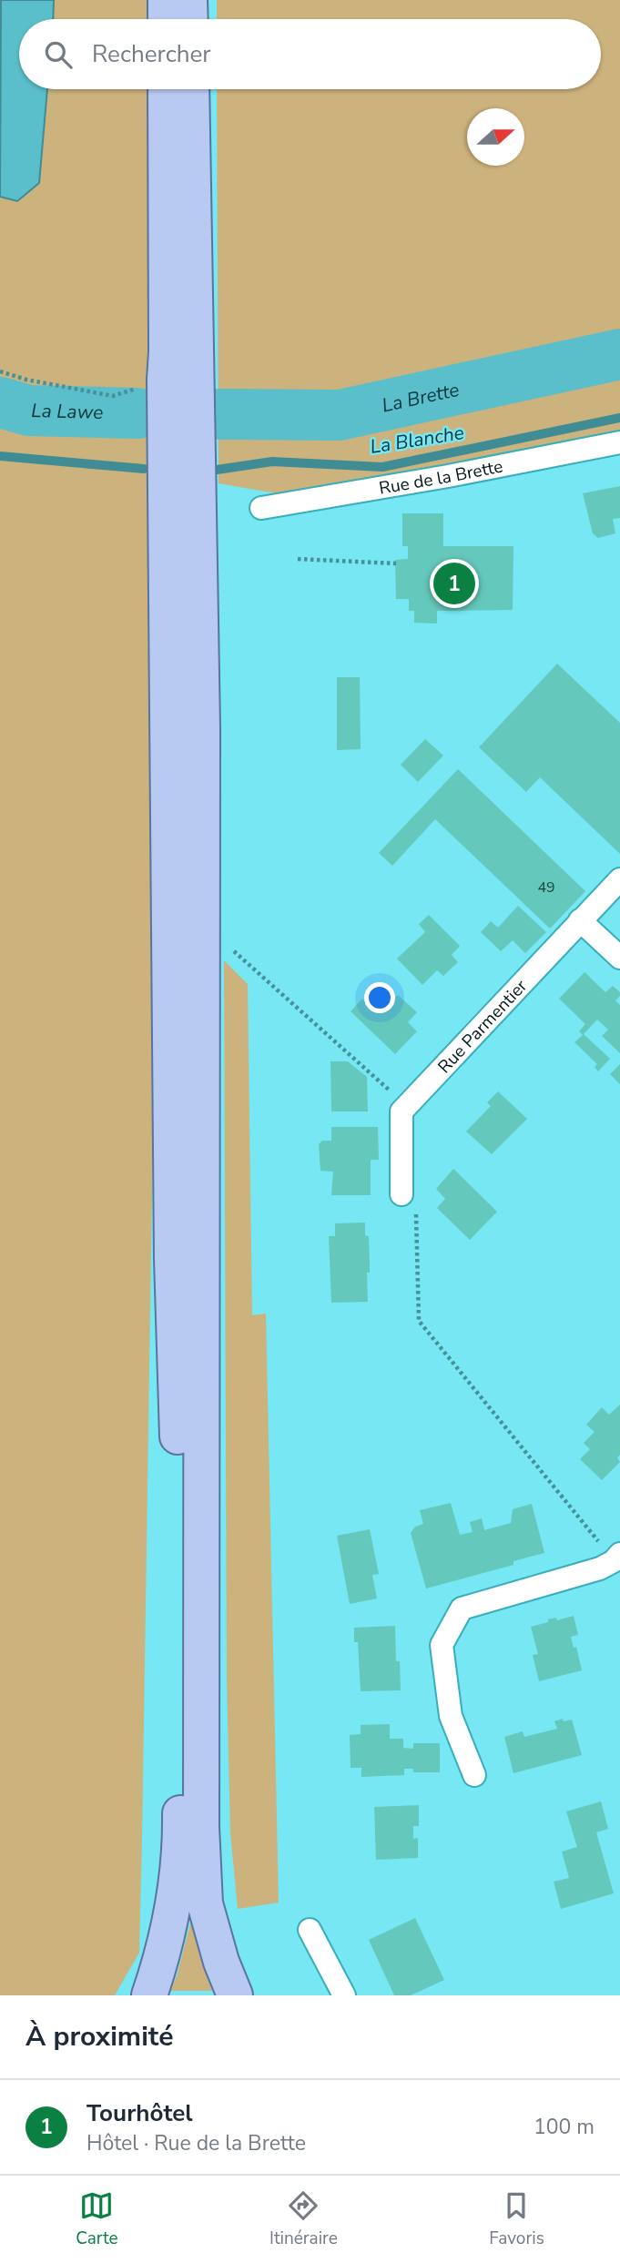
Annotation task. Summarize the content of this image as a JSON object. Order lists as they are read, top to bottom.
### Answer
{
  "streets": {
    "street": ["Rue de la Brette", "Rue Parmentier"]
  },
  "water": ["La Brette", "La Lawe", "La Blanche"],
  "house_numbers": ["49"],
  "north": "right",
  "page": {
    "search": "Rechercher",
    "pins": "1",
    "heading": "À proximité",
    "list": [
      {
        "mark": "1",
        "name": "Tourhôtel",
        "note": "Hôtel · Rue de la Brette",
        "value": "100 m"
      }
    ],
    "nav": ["Carte", "Itinéraire", "Favoris"]
  }
}
